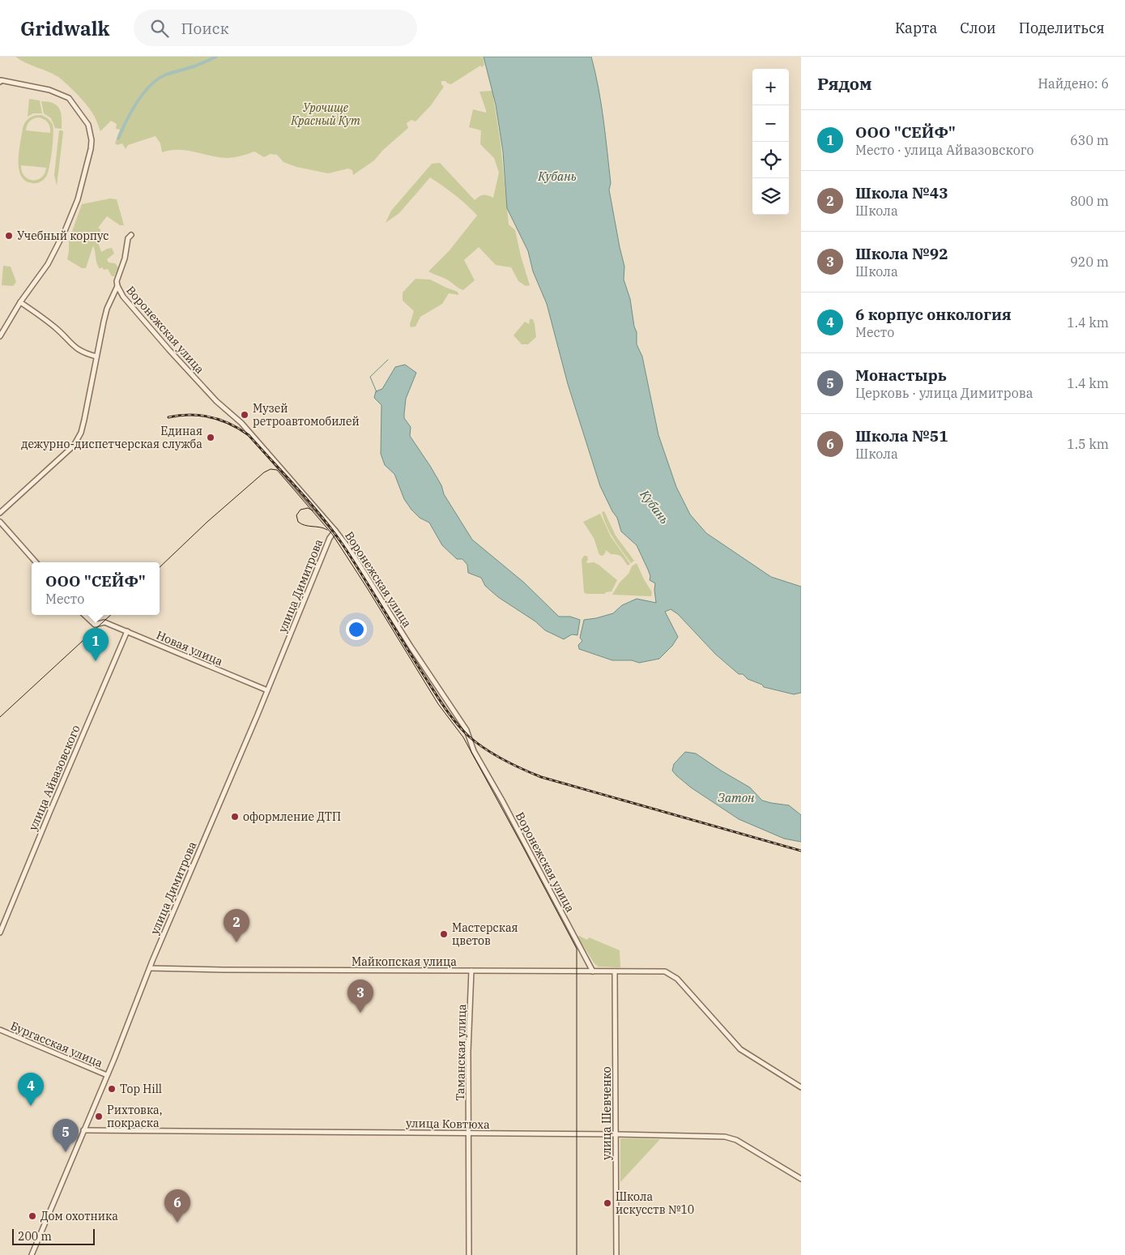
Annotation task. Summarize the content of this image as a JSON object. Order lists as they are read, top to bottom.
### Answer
{
  "streets": {
    "street": [
      "Воронежская улица",
      "улица Димитрова",
      "Новая улица",
      "улица Айвазовского",
      "Майкопская улица",
      "Бургасская улица",
      "Таманская улица",
      "улица Шевченко",
      "улица Ковтюха"
    ]
  },
  "crossings": [
    ["Воронежская улица", "улица Димитрова"],
    ["Воронежская улица", "Майкопская улица"],
    ["улица Димитрова", "Новая улица"],
    ["улица Димитрова", "Майкопская улица"],
    ["улица Димитрова", "Бургасская улица"],
    ["улица Димитрова", "улица Ковтюха"],
    ["Новая улица", "улица Айвазовского"],
    ["Майкопская улица", "Таманская улица"],
    ["Майкопская улица", "улица Шевченко"],
    ["Таманская улица", "улица Ковтюха"],
    ["улица Шевченко", "улица Ковтюха"]
  ],
  "water": ["Кубань", "Затон"],
  "parks": ["Урочище Красный Кут"],
  "places": [
    "Учебный корпус",
    "Музей ретроавтомобилей",
    "Единая дежурно-диспетчерская служба",
    "оформление ДТП",
    "Мастерская цветов",
    "Top Hill",
    "Рихтовка, покраска",
    "Школа искусств №10",
    "Дом охотника"
  ],
  "scale_bar": "200 m",
  "page": {
    "header": "Gridwalk",
    "search": "Поиск",
    "nav": ["Карта", "Слои", "Поделиться"],
    "heading": ["Рядом", "Найдено: 6"],
    "map_buttons": ["+", "−"],
    "list": [
      {
        "mark": "1",
        "name": "ООО \"СЕЙФ\"",
        "note": "Место · улица Айвазовского",
        "value": "630 m"
      },
      {
        "mark": "2",
        "name": "Школа №43",
        "note": "Школа",
        "value": "800 m"
      },
      {
        "mark": "3",
        "name": "Школа №92",
        "note": "Школа",
        "value": "920 m"
      },
      {
        "mark": "4",
        "name": "6 корпус онкология",
        "note": "Место",
        "value": "1.4 km"
      },
      {
        "mark": "5",
        "name": "Монастырь",
        "note": "Церковь · улица Димитрова",
        "value": "1.4 km"
      },
      {
        "mark": "6",
        "name": "Школа №51",
        "note": "Школа",
        "value": "1.5 km"
      }
    ],
    "popup": ["ООО \"СЕЙФ\"", "Место"],
    "pins": [
      "1",
      "2",
      "3",
      "4",
      "5",
      "6"
    ],
    "scale": "200 m"
  }
}
